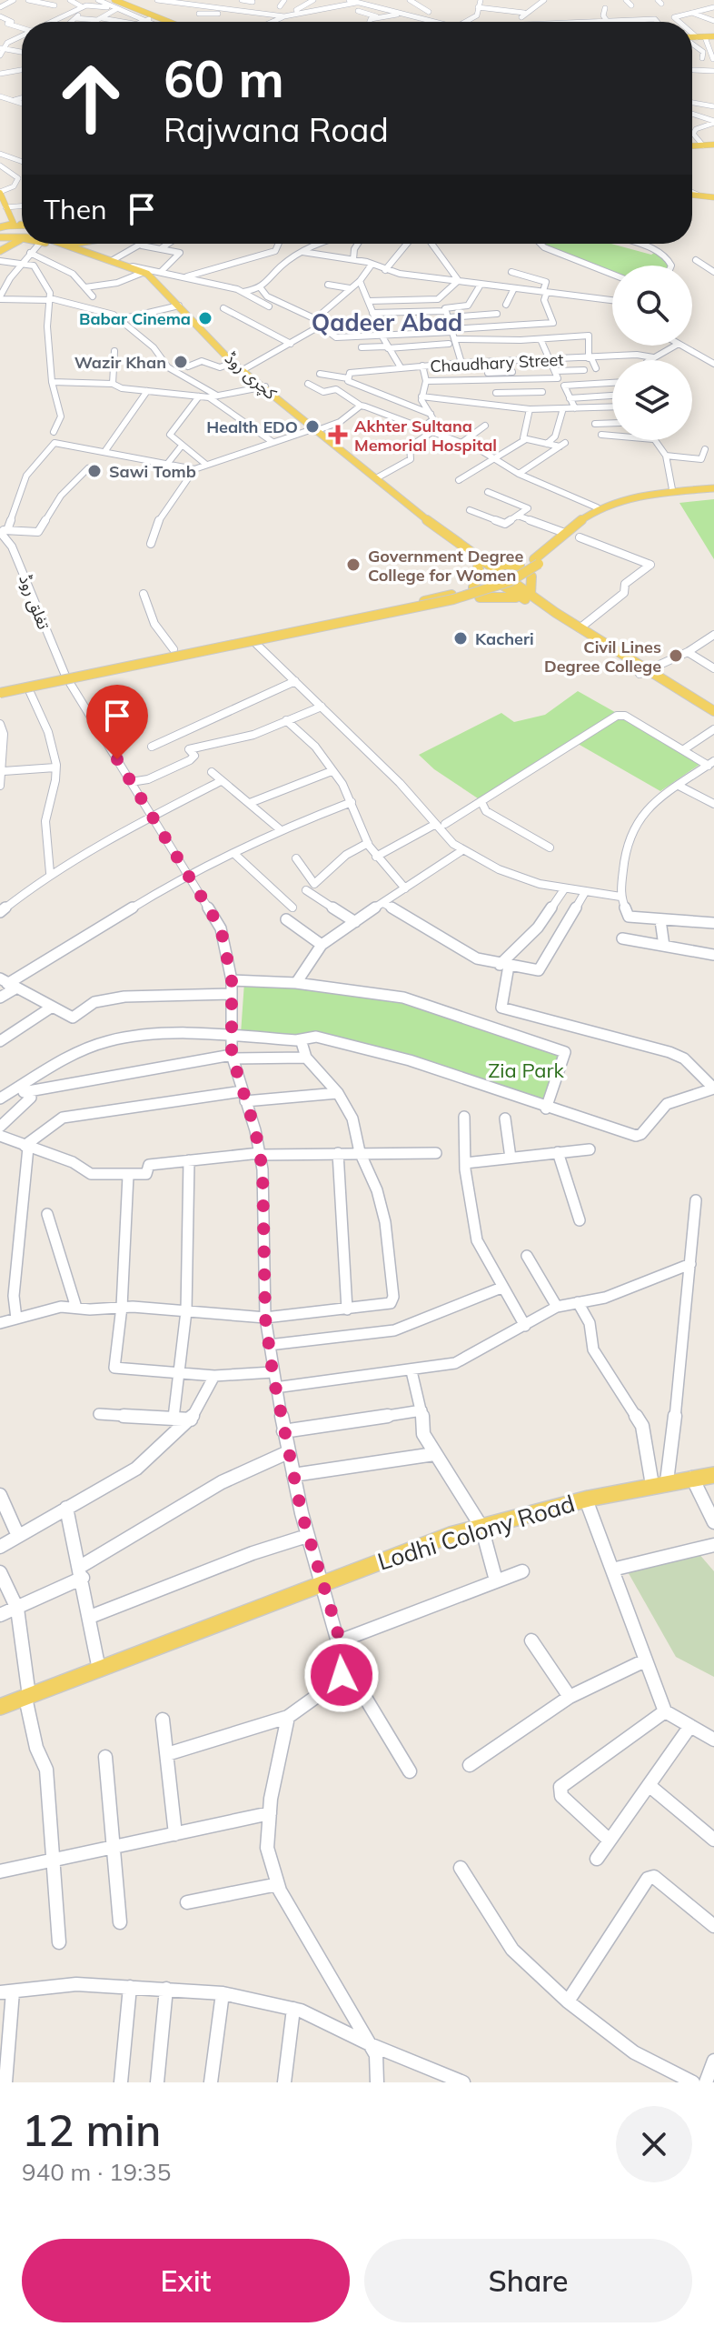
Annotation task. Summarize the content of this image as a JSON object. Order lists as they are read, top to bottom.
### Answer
{
  "streets": {
    "main road": ["کچری روڈ", "Lodhi Colony Road"],
    "street": ["Chaudhary Street", "تغلق روڈ"]
  },
  "crossings": [
    ["تغلق روڈ", "Lodhi Colony Road"]
  ],
  "districts": ["Qadeer Abad"],
  "parks": ["Zia Park"],
  "places": {
    "other": [
      "Babar Cinema",
      "Wazir Khan",
      "Health EDO",
      "Sawi Tomb",
      "Government Degree College for Women",
      "Kacheri",
      "Civil Lines Degree College"
    ],
    "health": ["Akhter Sultana Memorial Hospital"]
  },
  "page": {
    "turn": ["60 m", "Rajwana Road"],
    "then": "Then",
    "heading": ["12 min", "940 m · 19:35"],
    "buttons": ["Exit", "Share"]
  }
}
